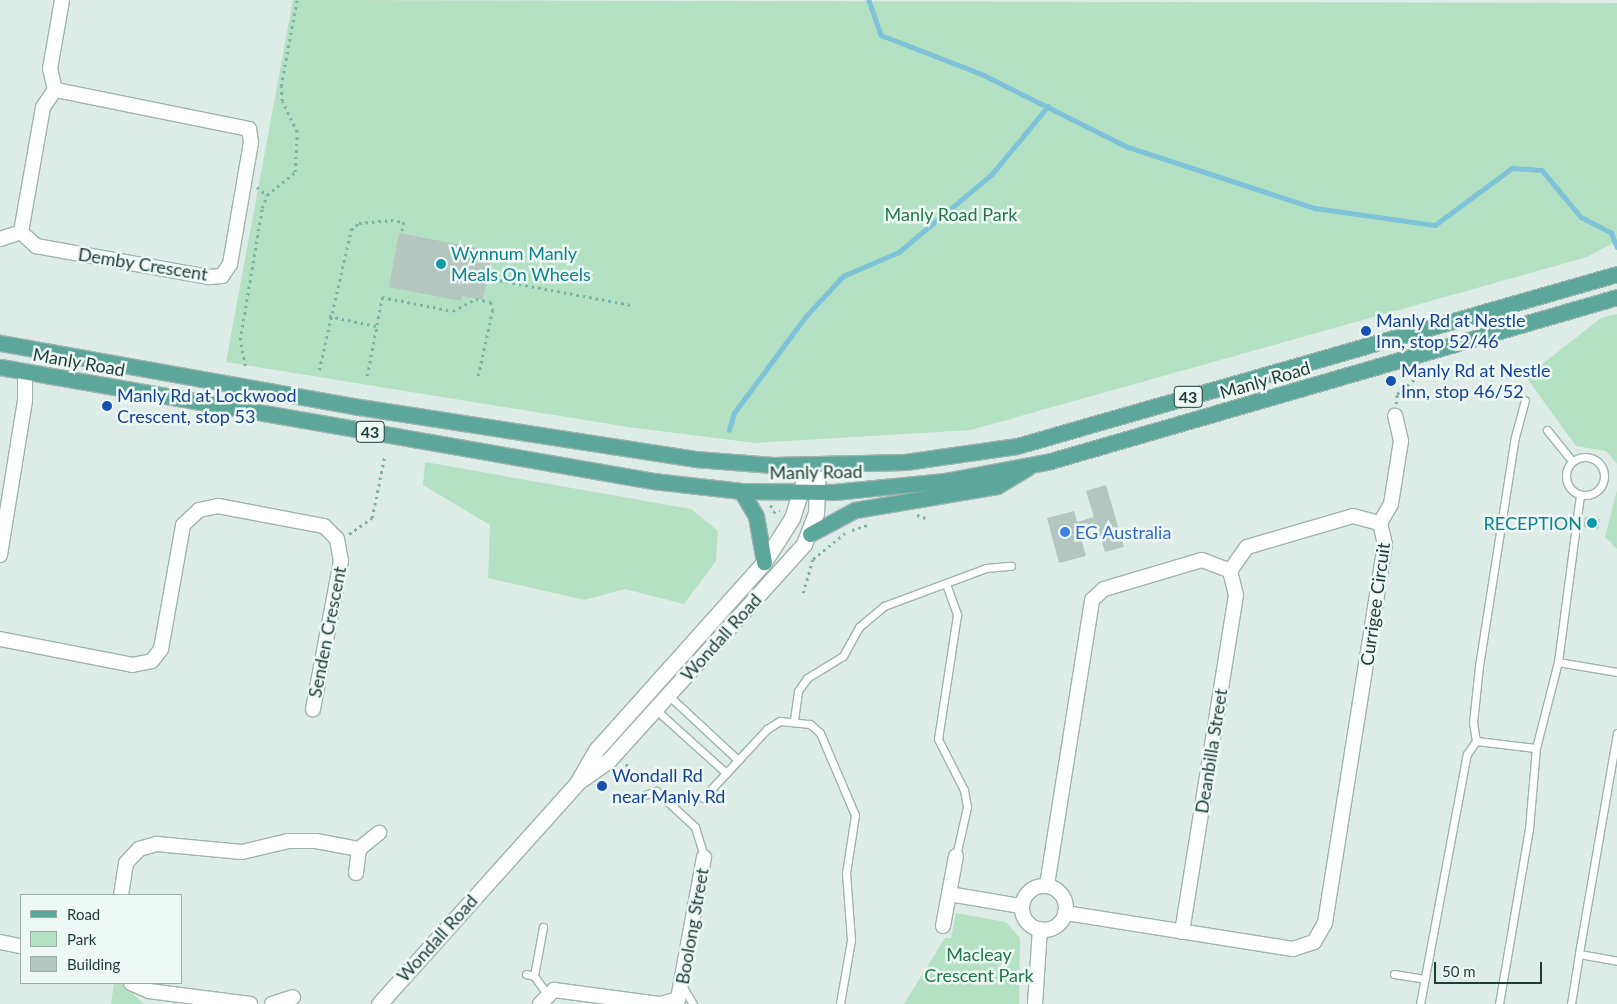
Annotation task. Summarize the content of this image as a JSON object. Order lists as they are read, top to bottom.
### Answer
{
  "streets": {
    "main road": ["Manly Road", "43", "Wondall Road"],
    "street": [
      "Demby Crescent",
      "Currigee Circuit",
      "Senden Crescent",
      "Deanbilla Street",
      "Boolong Street"
    ]
  },
  "crossings": [
    ["Manly Road", "Wondall Road"],
    ["Currigee Circuit", "Deanbilla Street"]
  ],
  "parks": ["Manly Road Park", "Macleay Crescent Park"],
  "places": [
    "Wynnum Manly Meals On Wheels",
    "Manly Rd at Nestle Inn, stop 52/46",
    "Manly Rd at Nestle Inn, stop 46/52",
    "Manly Rd at Lockwood Crescent, stop 53",
    "RECEPTION",
    "EG Australia",
    "Wondall Rd near Manly Rd"
  ],
  "legend": ["Road", "Park", "Building"],
  "scale_bar": "50 m"
}
